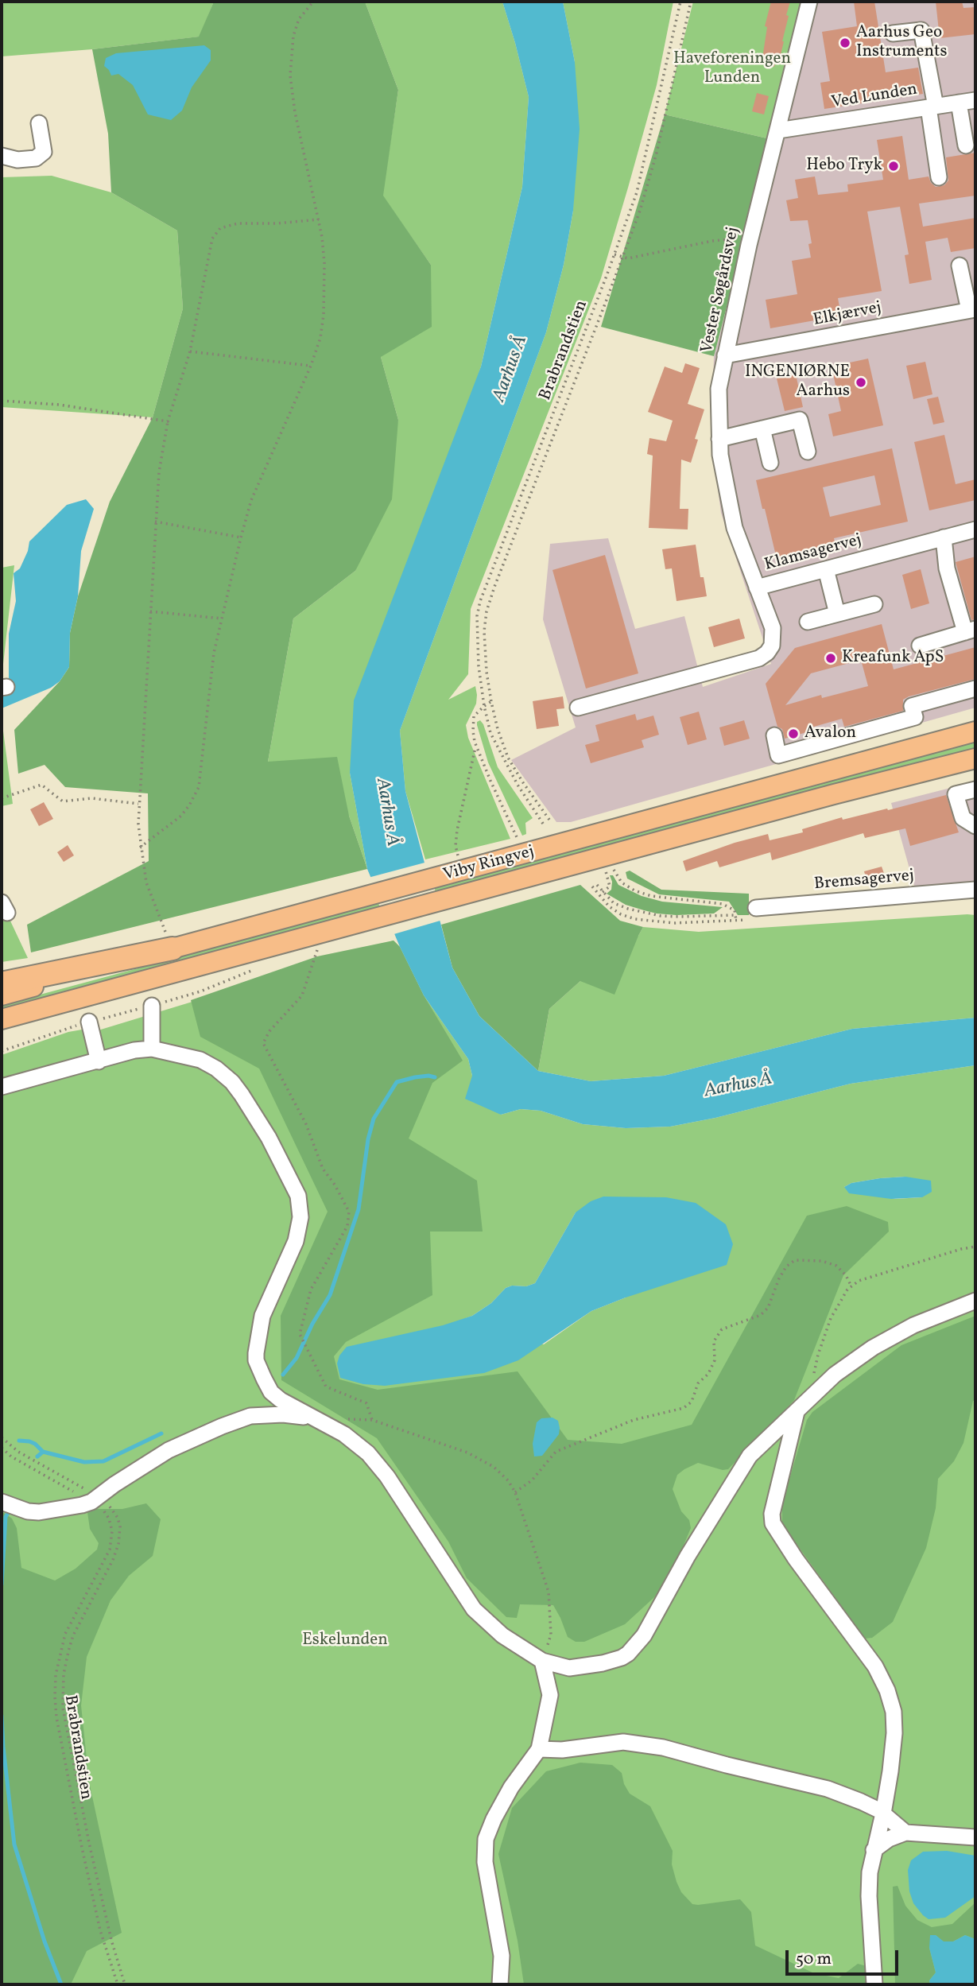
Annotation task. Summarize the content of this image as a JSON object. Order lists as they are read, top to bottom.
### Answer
{
  "streets": {
    "main road": ["Viby Ringvej"],
    "street": [
      "Ved Lunden",
      "Vester Søgårdsvej",
      "Elkjærvej",
      "Klamsagervej",
      "Bremsagervej"
    ],
    "path": ["Brabrandstien"]
  },
  "crossings": [
    ["Ved Lunden", "Vester Søgårdsvej"],
    ["Vester Søgårdsvej", "Elkjærvej"],
    ["Vester Søgårdsvej", "Klamsagervej"]
  ],
  "water": ["Aarhus Å"],
  "parks": ["Haveforeningen Lunden", "Eskelunden"],
  "places": [
    "Aarhus Geo Instruments",
    "Hebo Tryk",
    "INGENIØRNE Aarhus",
    "Kreafunk ApS",
    "Avalon"
  ],
  "scale_bar": "50 m"
}
